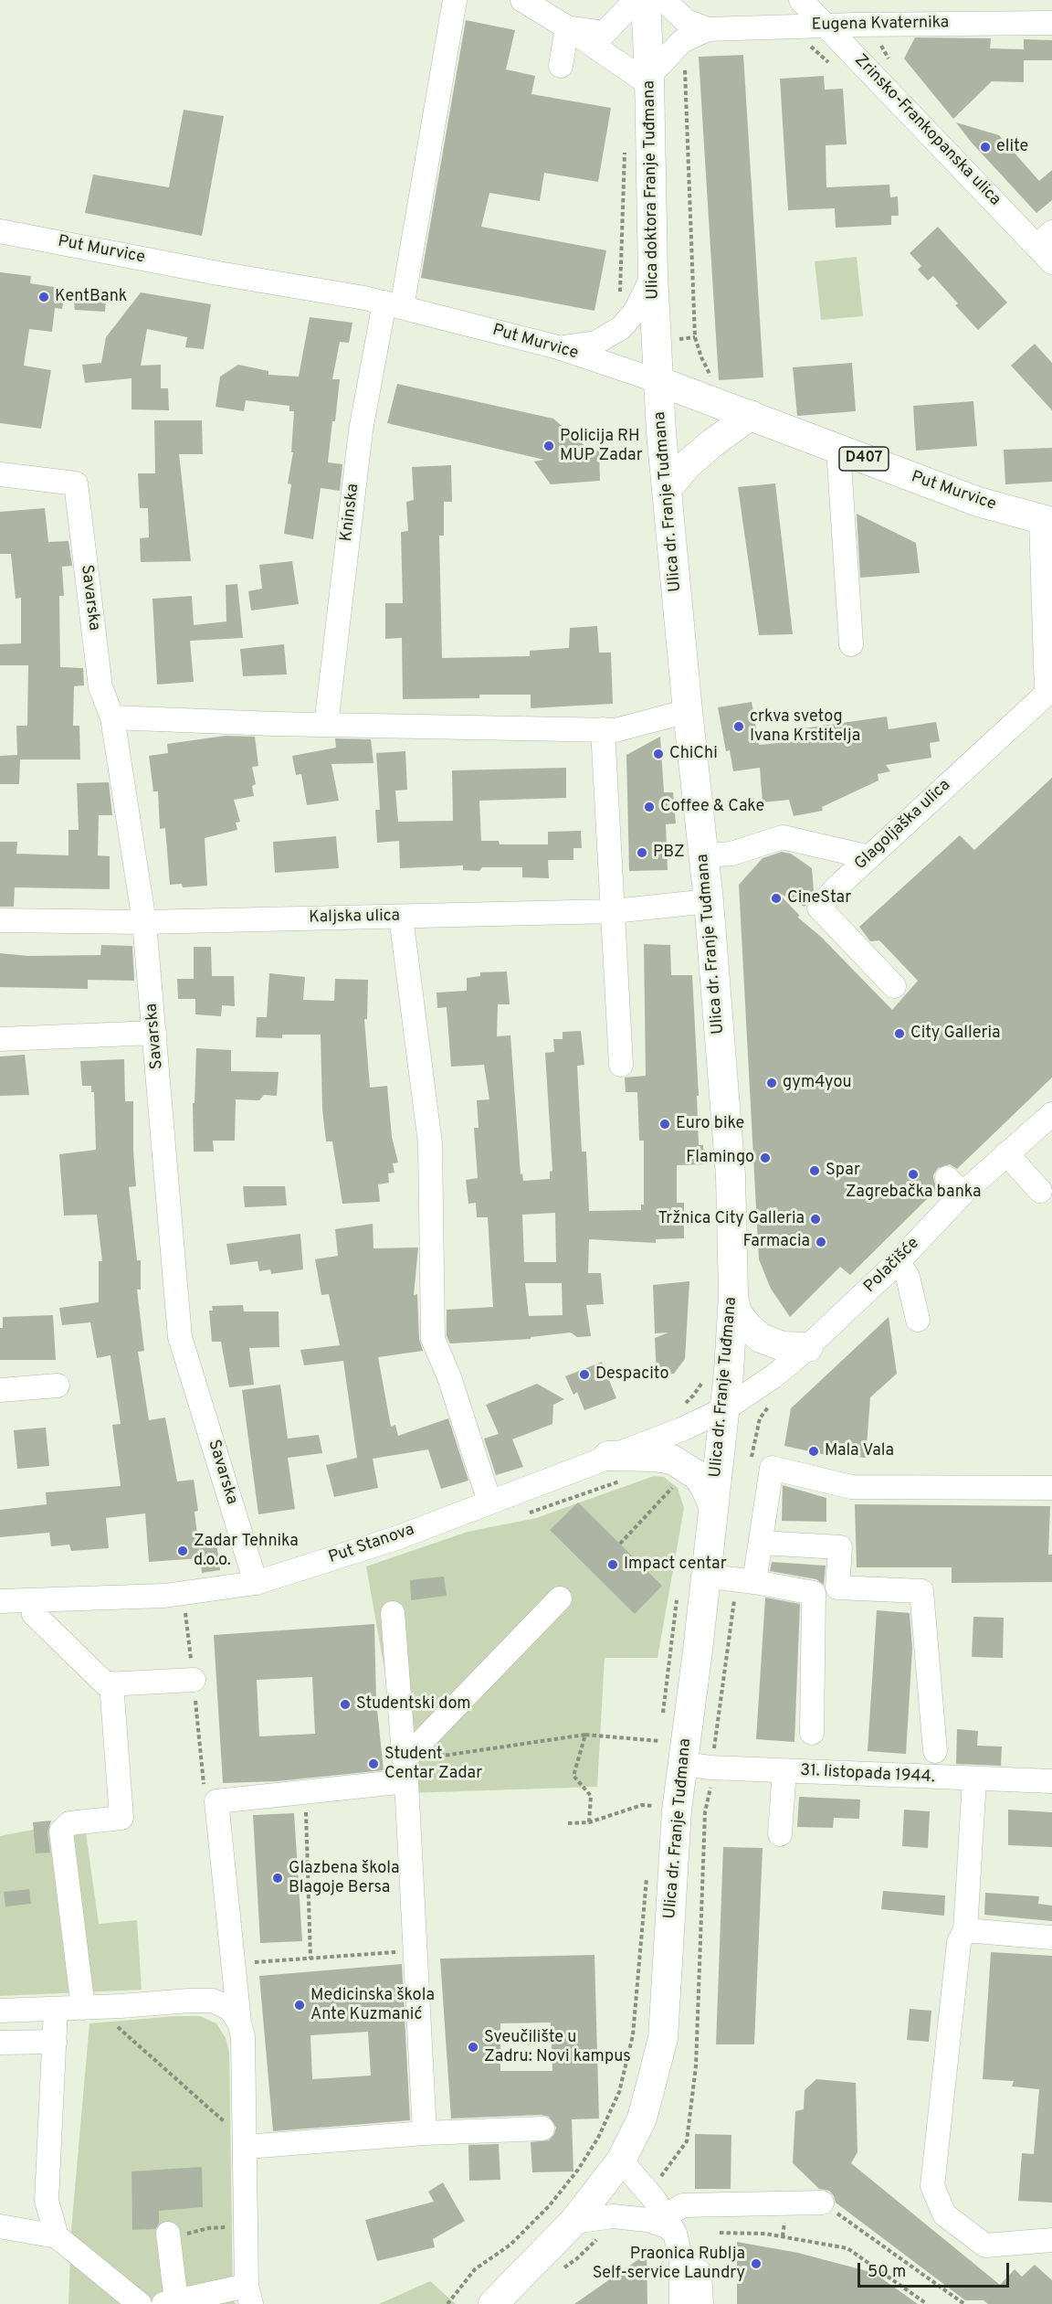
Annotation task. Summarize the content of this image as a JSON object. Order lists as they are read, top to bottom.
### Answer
{
  "streets": {
    "main road": [
      "Ulica doktora Franje Tuđmana",
      "Put Murvice",
      "D407",
      "Ulica dr. Franje Tuđmana"
    ],
    "street": [
      "Eugena Kvaternika",
      "Zrinsko-Frankopanska ulica",
      "Kninska",
      "Savarska",
      "Glagoljaška ulica",
      "Kaljska ulica",
      "Polačišće",
      "Put Stanova",
      "31. listopada 1944."
    ]
  },
  "crossings": [
    ["Eugena Kvaternika", "Zrinsko-Frankopanska ulica"],
    ["Eugena Kvaternika", "Ulica doktora Franje Tuđmana"],
    ["Ulica doktora Franje Tuđmana", "Put Murvice"],
    ["Ulica doktora Franje Tuđmana", "Ulica dr. Franje Tuđmana"],
    ["Put Murvice", "Ulica dr. Franje Tuđmana"],
    ["Put Murvice", "Kninska"],
    ["Put Murvice", "Glagoljaška ulica"],
    ["Ulica dr. Franje Tuđmana", "Kaljska ulica"],
    ["Ulica dr. Franje Tuđmana", "Polačišće"],
    ["Ulica dr. Franje Tuđmana", "Put Stanova"],
    ["Ulica dr. Franje Tuđmana", "31. listopada 1944."],
    ["Savarska", "Kaljska ulica"],
    ["Savarska", "Put Stanova"],
    ["Polačišće", "Put Stanova"]
  ],
  "places": [
    "elite",
    "KentBank",
    "Policija RH MUP Zadar",
    "crkva svetog Ivana Krstitelja",
    "ChiChi",
    "Coffee & Cake",
    "PBZ",
    "CineStar",
    "City Galleria",
    "gym4you",
    "Euro bike",
    "Flamingo",
    "Spar",
    "Zagrebačka banka",
    "Tržnica City Galleria",
    "Farmacia",
    "Despacito",
    "Mala Vala",
    "Zadar Tehnika d.o.o.",
    "Impact centar",
    "Studentski dom",
    "Student Centar Zadar",
    "Glazbena škola Blagoje Bersa",
    "Medicinska škola Ante Kuzmanić",
    "Sveučilište u Zadru: Novi kampus",
    "Praonica Rublja Self-service Laundry"
  ],
  "scale_bar": "50 m"
}
